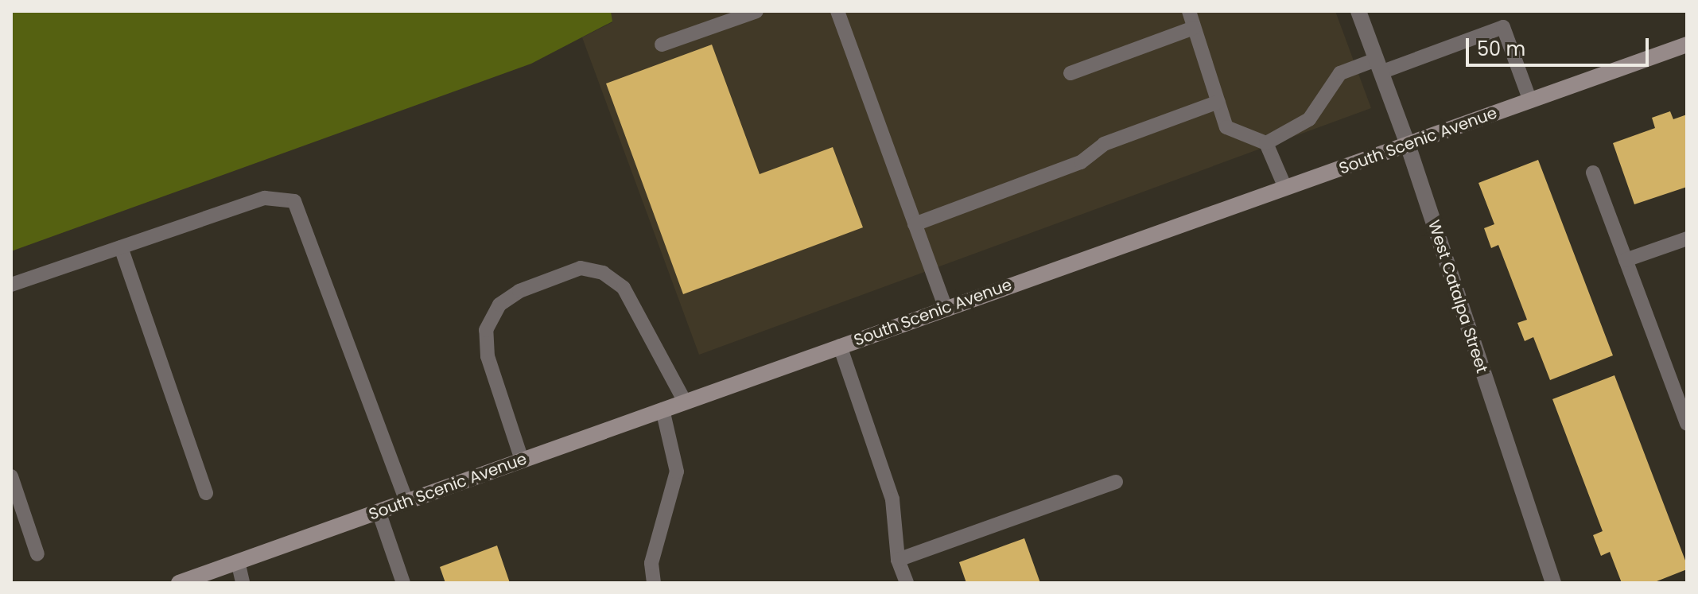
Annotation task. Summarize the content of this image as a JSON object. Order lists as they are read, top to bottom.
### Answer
{
  "streets": {
    "main road": ["South Scenic Avenue"],
    "street": ["West Catalpa Street"]
  },
  "crossings": [
    ["South Scenic Avenue", "West Catalpa Street"]
  ],
  "scale_bar": "50 m"
}
